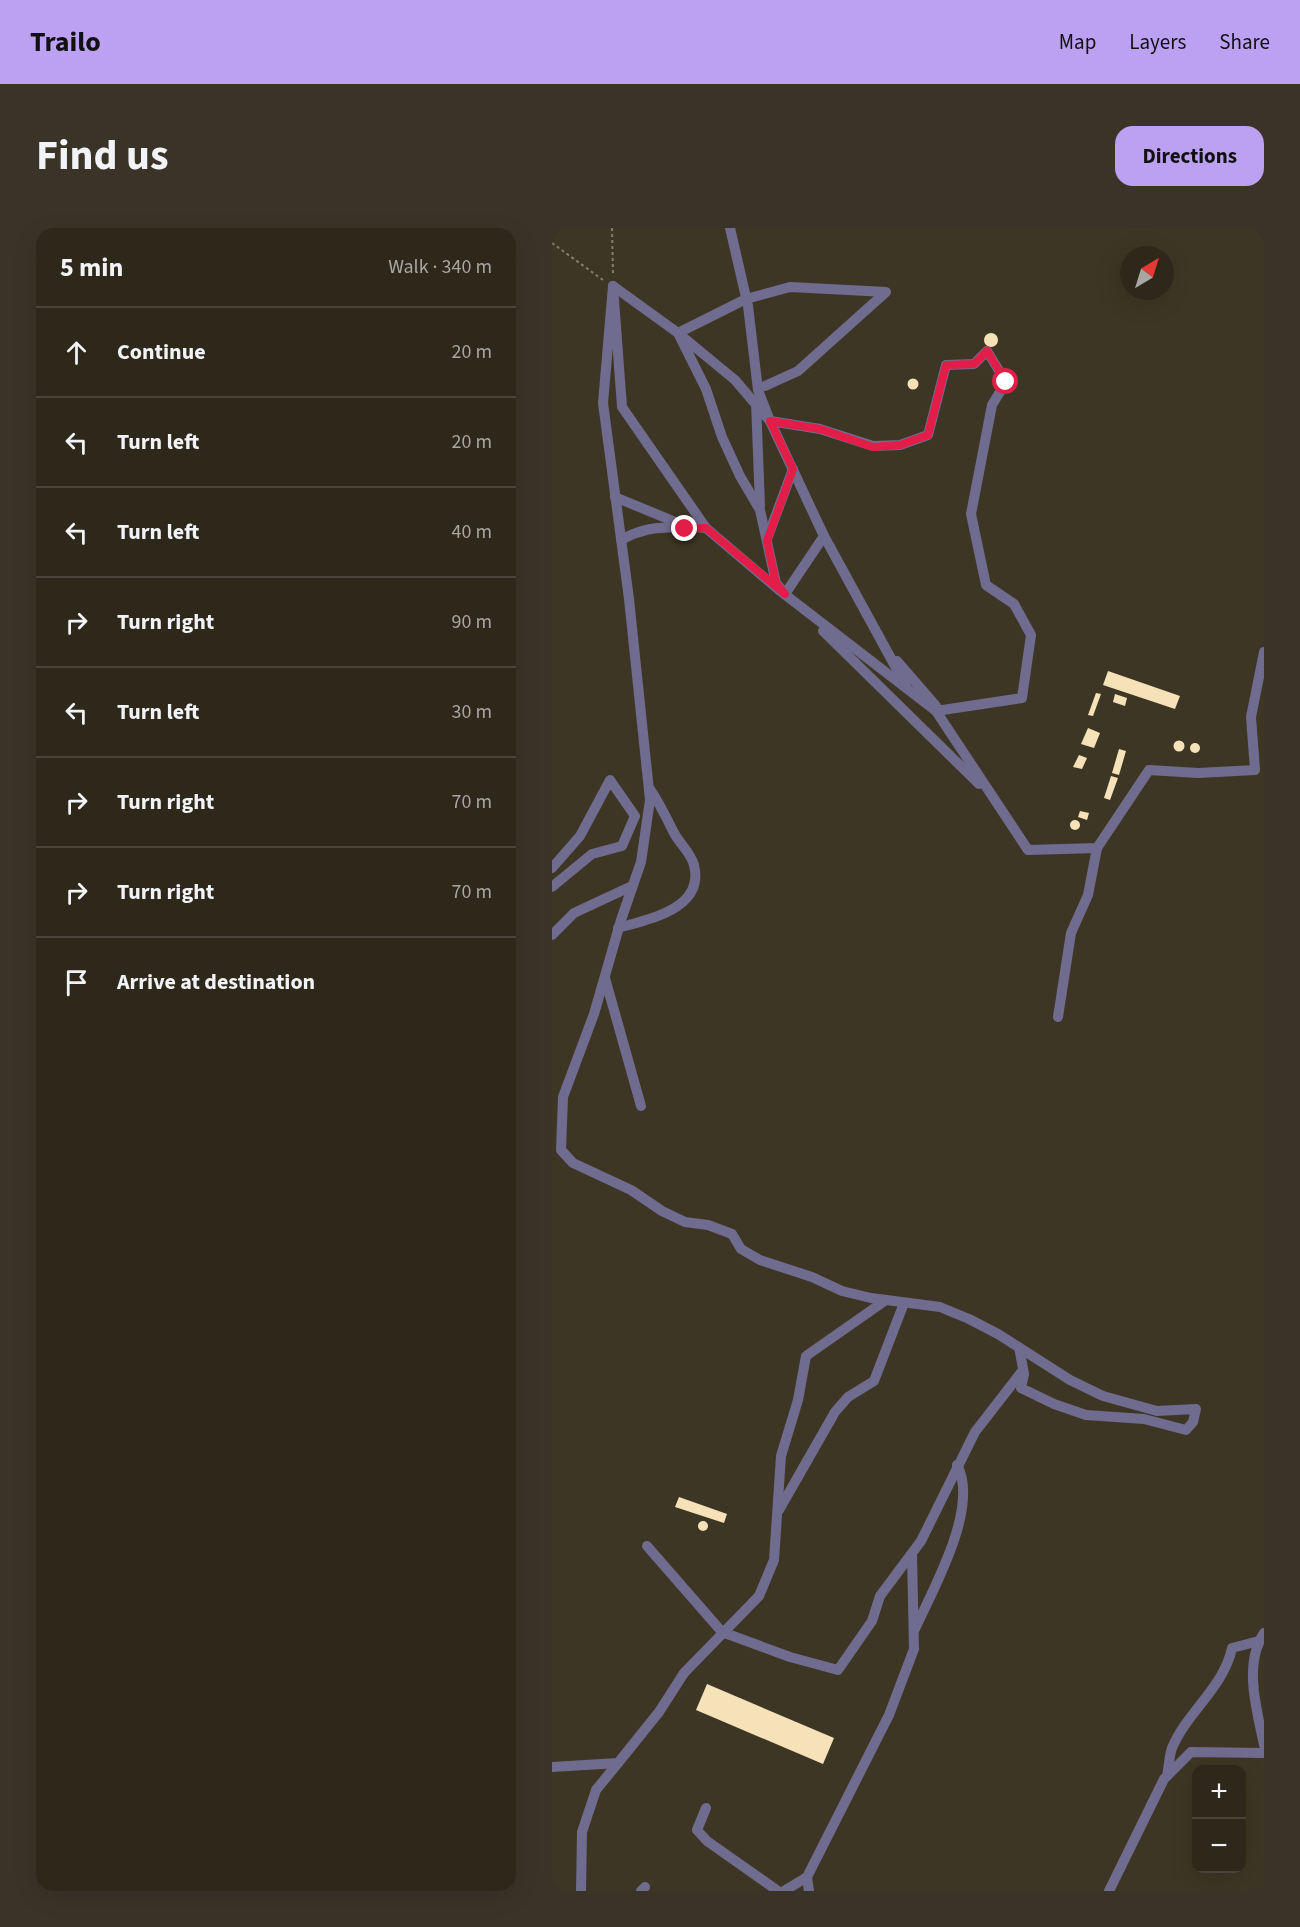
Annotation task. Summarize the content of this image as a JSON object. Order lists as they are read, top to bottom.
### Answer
{
  "north": "top right",
  "page": {
    "header": "Trailo",
    "nav": ["Map", "Layers", "Share"],
    "title": "Find us",
    "buttons": "Directions",
    "heading": ["5 min", "Walk · 340 m"],
    "list": [
      ["Continue", "20 m"],
      ["Turn left", "20 m"],
      ["Turn left", "40 m"],
      ["Turn right", "90 m"],
      ["Turn left", "30 m"],
      ["Turn right", "70 m"],
      ["Turn right", "70 m"],
      "Arrive at destination"
    ],
    "map_buttons": ["+", "−"]
  }
}
